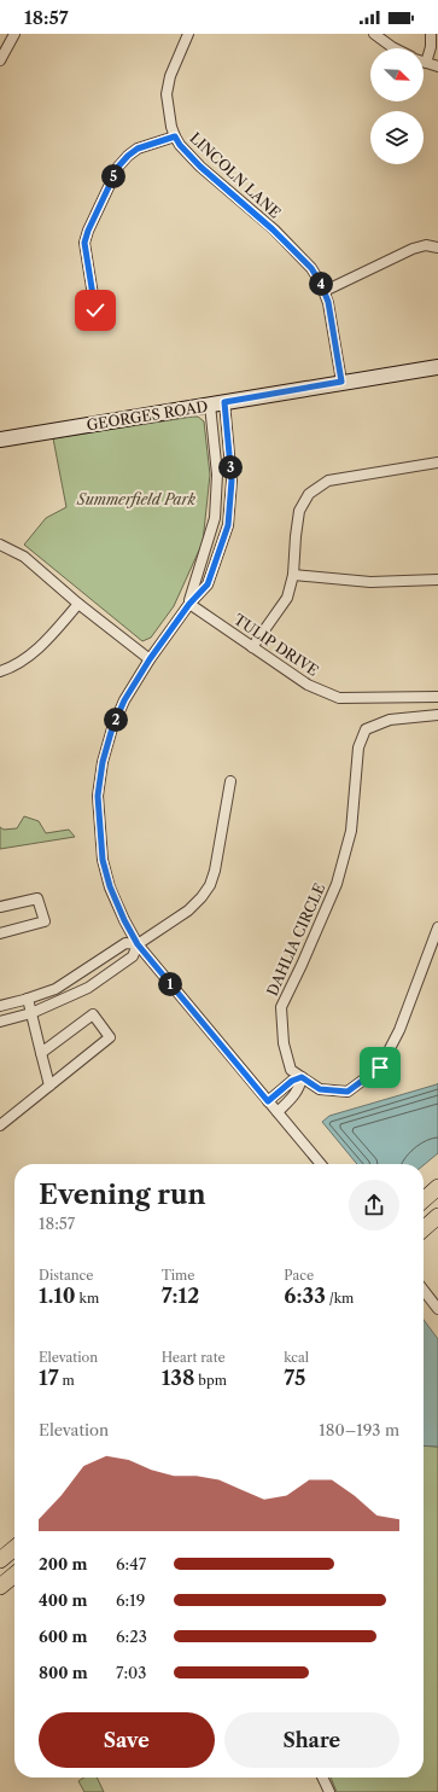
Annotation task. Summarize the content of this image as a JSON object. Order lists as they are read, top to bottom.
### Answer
{
  "streets": {
    "street": [
      "LINCOLN LANE",
      "GEORGES ROAD",
      "TULIP DRIVE",
      "DAHLIA CIRCLE"
    ]
  },
  "crossings": [
    ["LINCOLN LANE", "GEORGES ROAD"]
  ],
  "parks": ["Summerfield Park"],
  "north": "bottom right",
  "page": {
    "status": "18:57",
    "pins": [
      "5",
      "4",
      "3",
      "2",
      "1"
    ],
    "heading": ["Evening run", "18:57"],
    "stats": [
      ["Distance", "1.10 km"],
      ["Time", "7:12"],
      ["Pace", "6:33 /km"],
      ["Elevation", "17 m"],
      ["Heart rate", "138 bpm"],
      ["kcal", "75"]
    ],
    "chart": ["Elevation", "180–193 m"],
    "list": [
      {
        "name": "200 m",
        "note": "6:47"
      },
      {
        "name": "400 m",
        "note": "6:19"
      },
      {
        "name": "600 m",
        "note": "6:23"
      },
      {
        "name": "800 m",
        "note": "7:03"
      }
    ],
    "buttons": ["Save", "Share"]
  }
}
